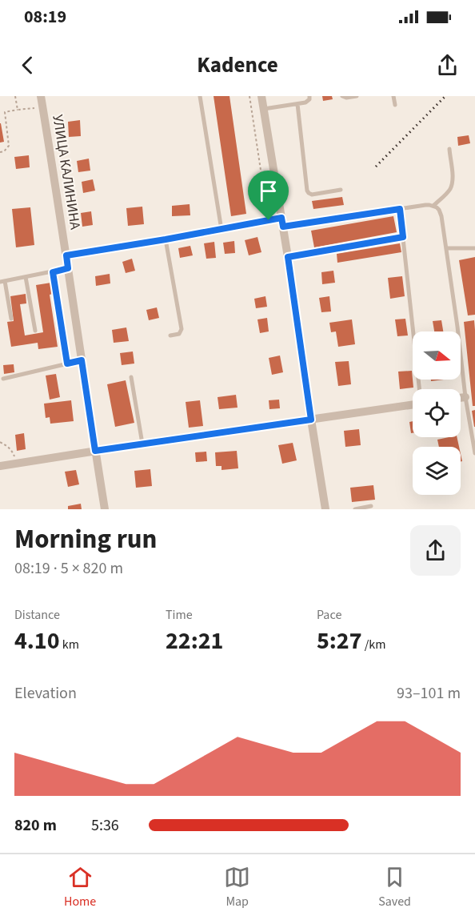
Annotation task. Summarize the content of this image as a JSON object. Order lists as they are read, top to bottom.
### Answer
{
  "streets": {
    "street": ["УЛИЦА КАЛИНИНА"]
  },
  "north": "right",
  "page": {
    "status": "08:19",
    "header": "Kadence",
    "heading": ["Morning run", "08:19 · 5 × 820 m"],
    "stats": [
      ["Distance", "4.10 km"],
      ["Time", "22:21"],
      ["Pace", "5:27 /km"]
    ],
    "chart": ["Elevation", "93–101 m"],
    "list": [
      {
        "name": "820 m",
        "note": "5:36"
      }
    ],
    "tabs": ["Home", "Map", "Saved"]
  }
}
